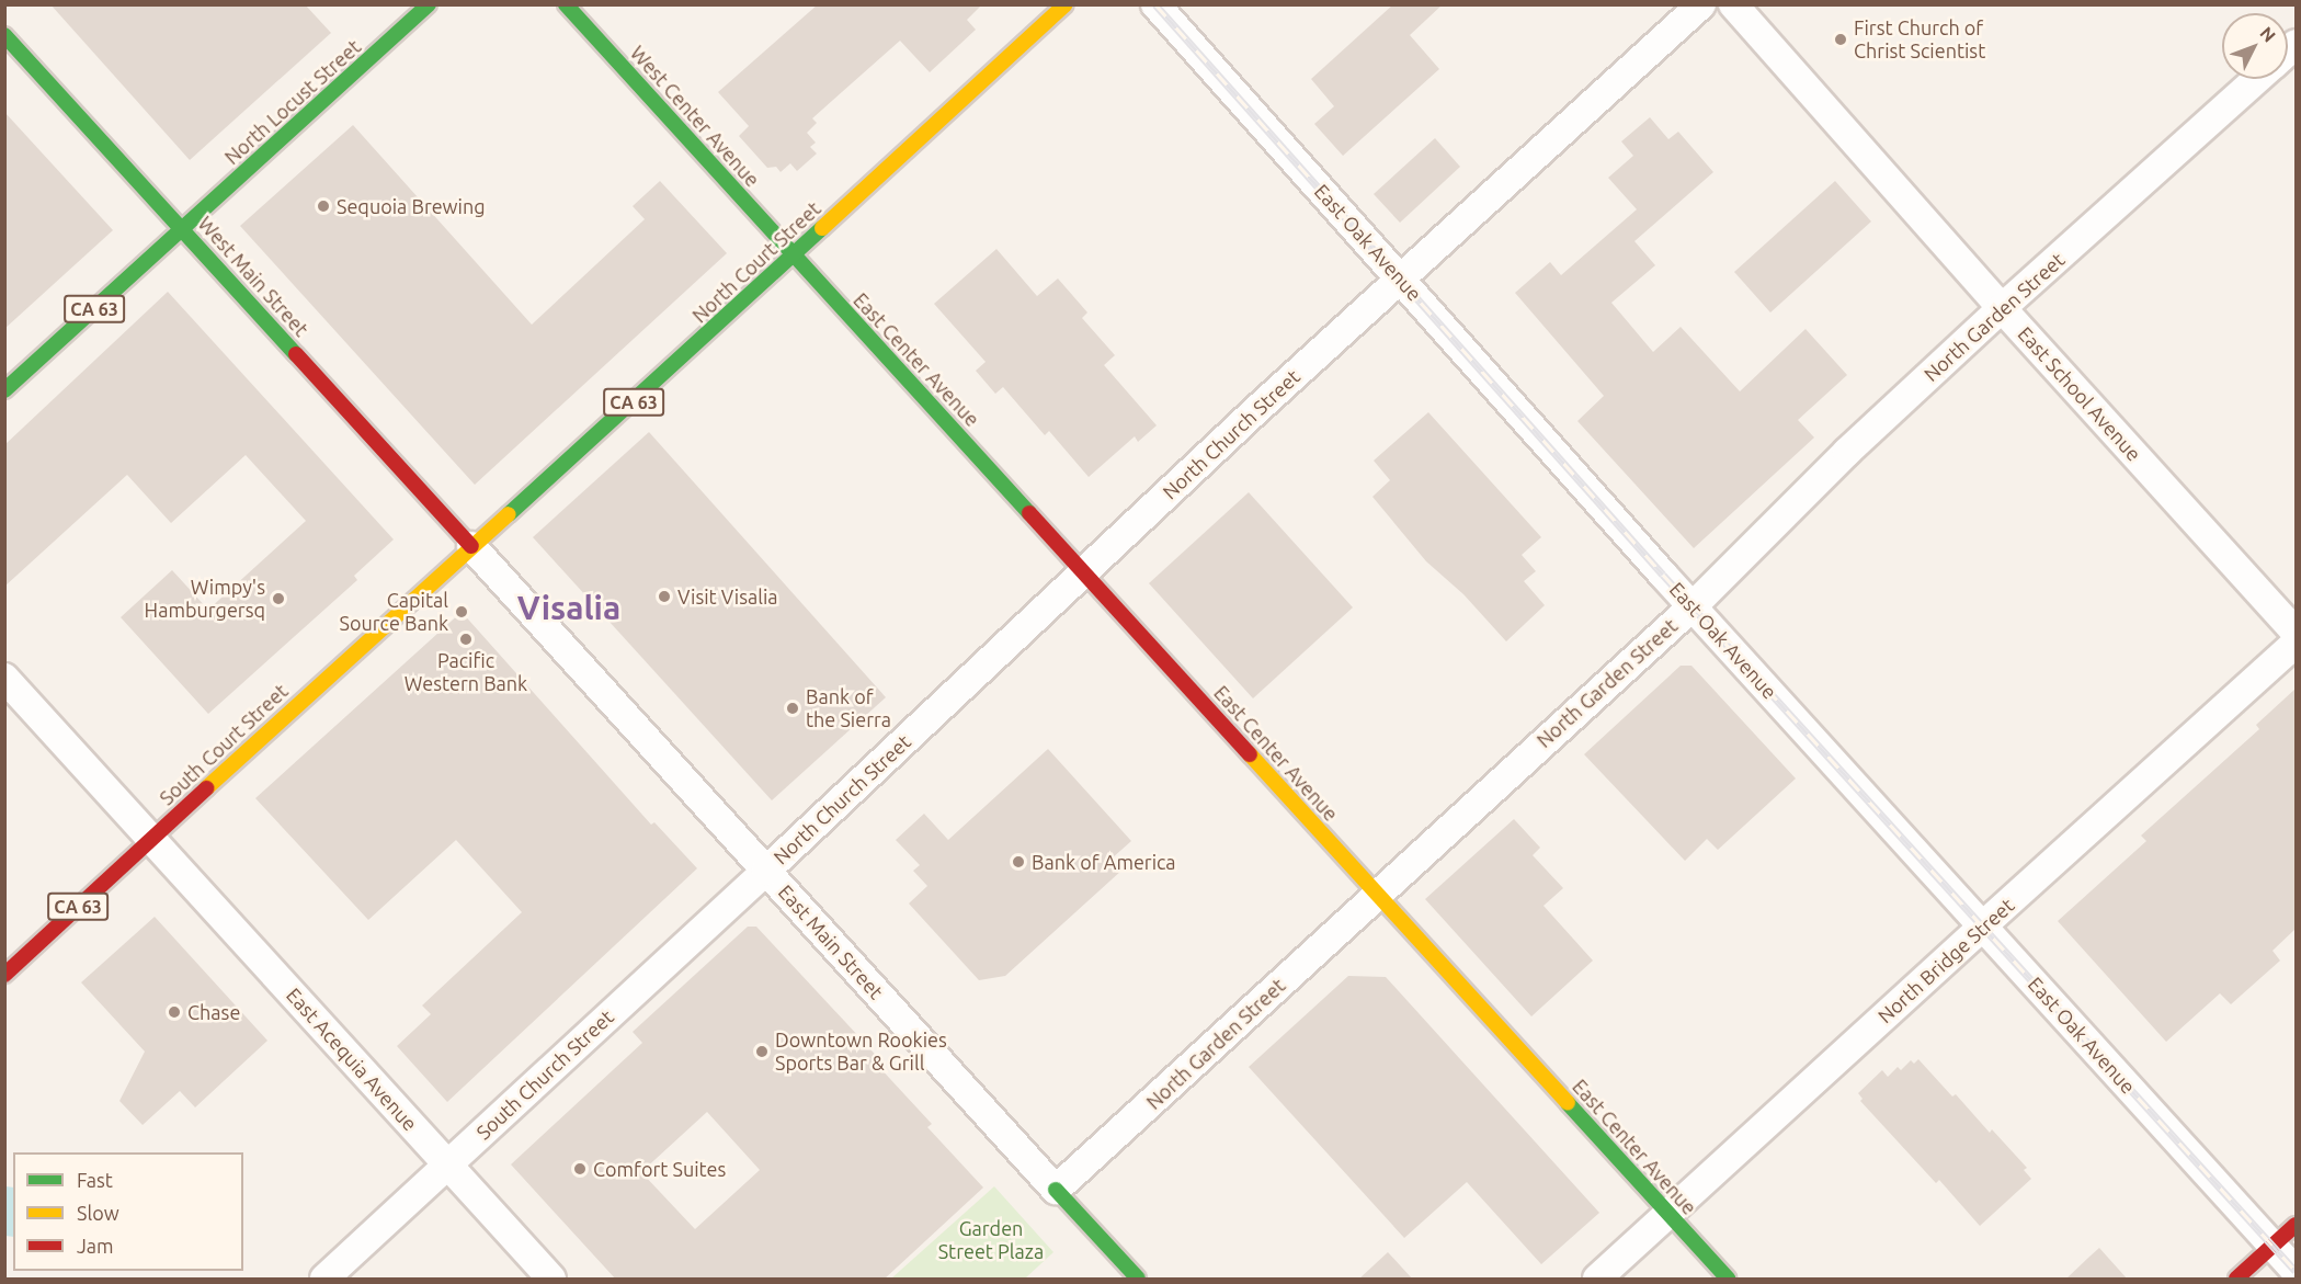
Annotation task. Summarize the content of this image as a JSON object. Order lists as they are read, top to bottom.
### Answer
{
  "streets": {
    "street": [
      "North Locust Street",
      "West Center Avenue",
      "East Oak Avenue",
      "North Court Street",
      "West Main Street",
      "CA 63",
      "North Garden Street",
      "East Center Avenue",
      "East School Avenue",
      "North Church Street",
      "South Court Street",
      "East Main Street",
      "North Bridge Street",
      "East Acequia Avenue",
      "South Church Street"
    ]
  },
  "crossings": [
    ["North Locust Street", "West Main Street"],
    ["North Locust Street", "CA 63"],
    ["West Center Avenue", "North Court Street"],
    ["West Center Avenue", "East Center Avenue"],
    ["East Oak Avenue", "North Garden Street"],
    ["East Oak Avenue", "North Church Street"],
    ["East Oak Avenue", "North Bridge Street"],
    ["North Court Street", "West Main Street"],
    ["North Court Street", "East Center Avenue"],
    ["North Court Street", "South Court Street"],
    ["North Court Street", "East Main Street"],
    ["West Main Street", "CA 63"],
    ["West Main Street", "South Court Street"],
    ["West Main Street", "East Main Street"],
    ["North Garden Street", "East Center Avenue"],
    ["North Garden Street", "East School Avenue"],
    ["North Garden Street", "East Main Street"],
    ["East Center Avenue", "North Church Street"],
    ["East Center Avenue", "North Bridge Street"],
    ["North Church Street", "East Main Street"],
    ["North Church Street", "South Church Street"],
    ["South Court Street", "East Main Street"],
    ["South Court Street", "East Acequia Avenue"],
    ["East Main Street", "South Church Street"],
    ["East Acequia Avenue", "South Church Street"]
  ],
  "districts": ["Visalia"],
  "parks": ["Garden Street Plaza"],
  "places": [
    "First Church of Christ Scientist",
    "Sequoia Brewing",
    "Visit Visalia",
    "Wimpy's Hamburgersq",
    "Capital Source Bank",
    "Pacific Western Bank",
    "Bank of the Sierra",
    "Bank of America",
    "Chase",
    "Downtown Rookies Sports Bar & Grill",
    "Comfort Suites"
  ],
  "legend": ["Fast", "Slow", "Jam"],
  "north": "top right"
}
